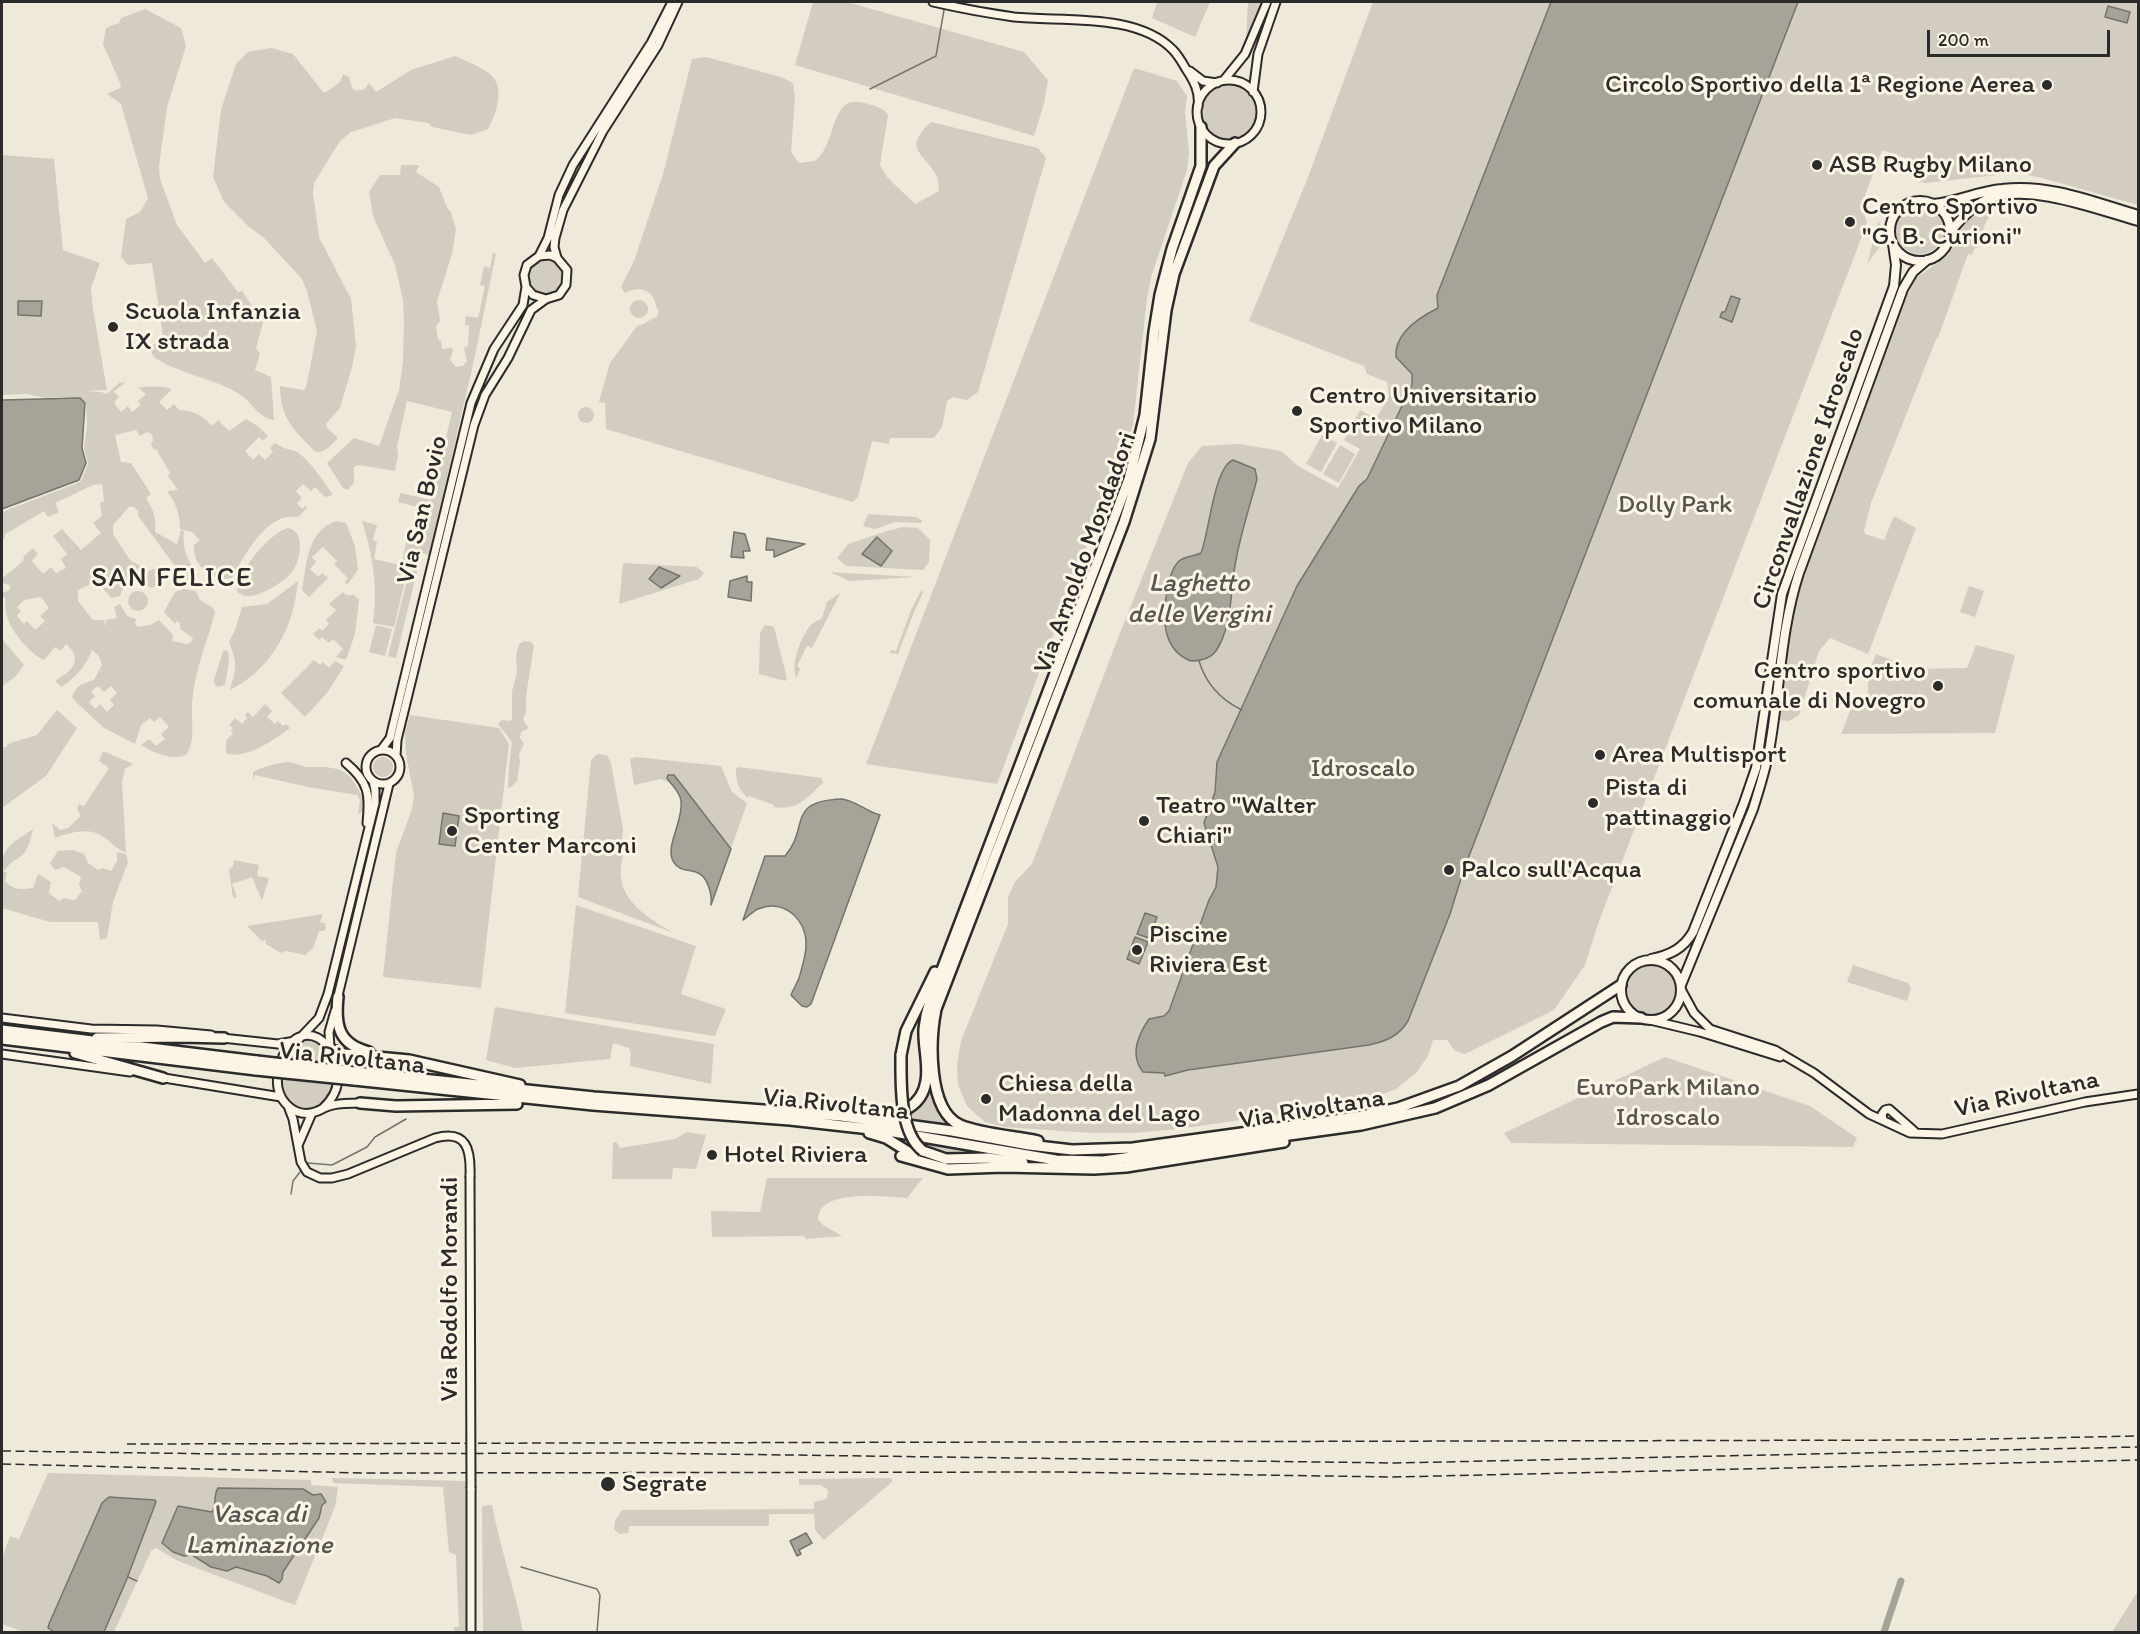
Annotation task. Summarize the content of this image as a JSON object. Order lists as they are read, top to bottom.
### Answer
{
  "streets": {
    "highway": ["Via Arnoldo Mondadori", "Via Rivoltana"],
    "main road": ["Circonvallazione Idroscalo", "Via San Bovio", "Via Rodolfo Morandi"]
  },
  "crossings": [
    ["Circonvallazione Idroscalo", "Via Rivoltana"],
    ["Via Arnoldo Mondadori", "Via Rivoltana"]
  ],
  "districts": ["SAN FELICE"],
  "water": ["Laghetto delle Vergini", "Vasca di Laminazione"],
  "parks": ["Dolly Park", "Idroscalo", "EuroPark Milano Idroscalo"],
  "places": [
    "Circolo Sportivo della 1ª Regione Aerea",
    "ASB Rugby Milano",
    "Centro Sportivo \"G. B. Curioni\"",
    "Scuola Infanzia IX strada",
    "Centro Universitario Sportivo Milano",
    "Centro sportivo comunale di Novegro",
    "Area Multisport",
    "Pista di pattinaggio",
    "Teatro \"Walter Chiari\"",
    "Sporting Center Marconi",
    "Palco sull'Acqua",
    "Piscine Riviera Est",
    "Chiesa della Madonna del Lago",
    "Hotel Riviera",
    "Segrate"
  ],
  "scale_bar": "200 m"
}
